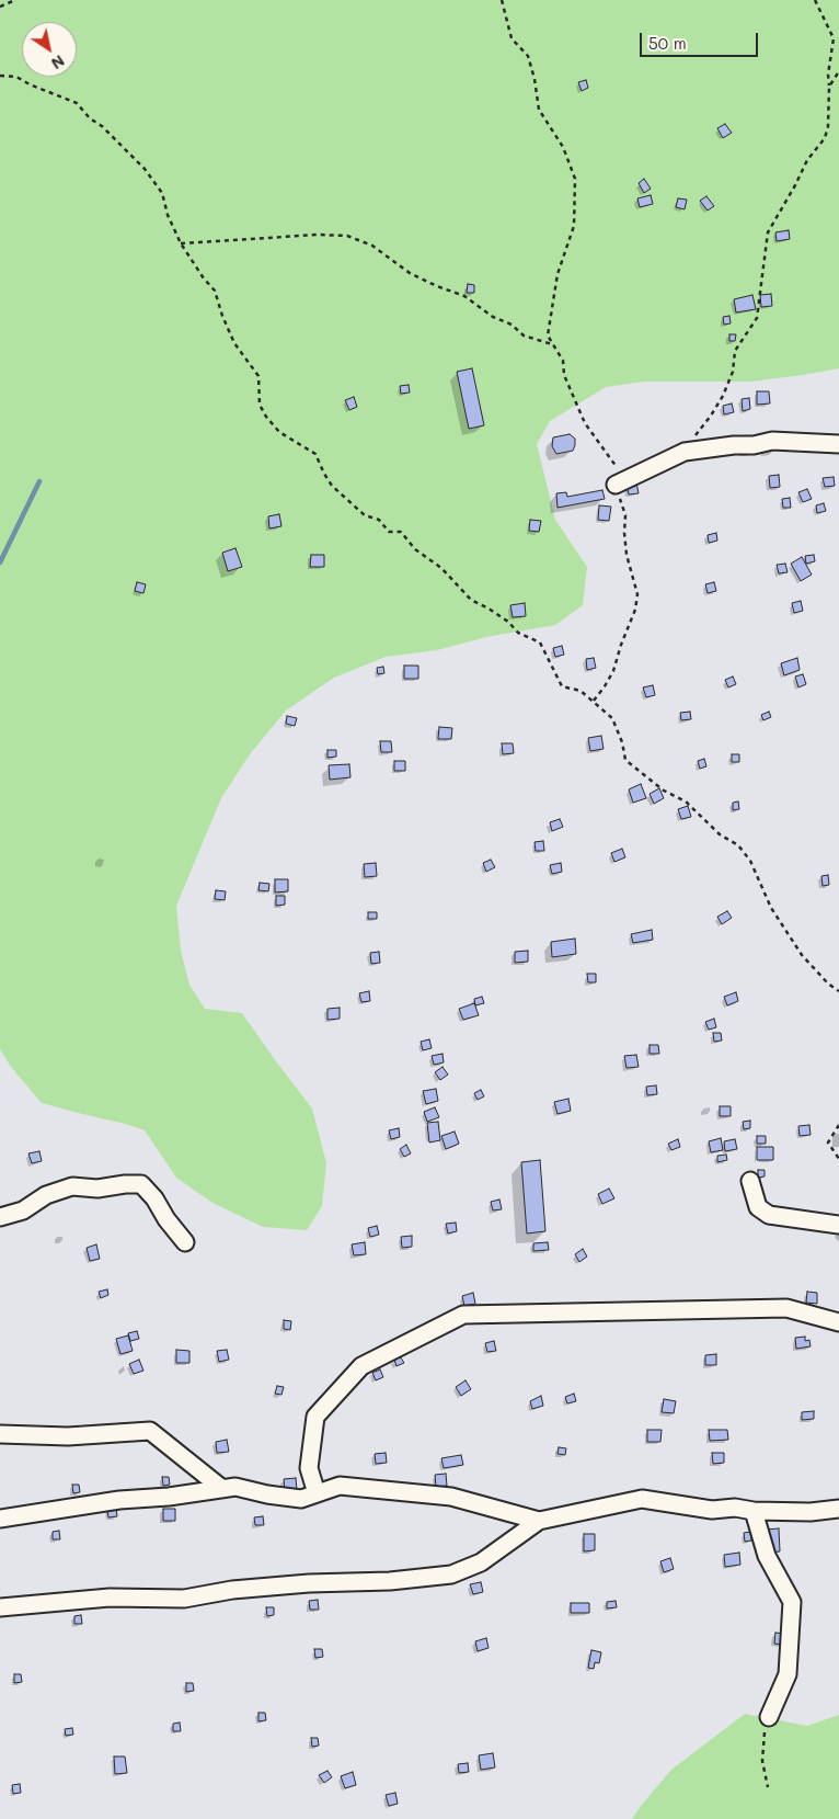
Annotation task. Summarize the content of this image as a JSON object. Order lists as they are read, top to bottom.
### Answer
{
  "scale_bar": "50 m",
  "north": "bottom right"
}
